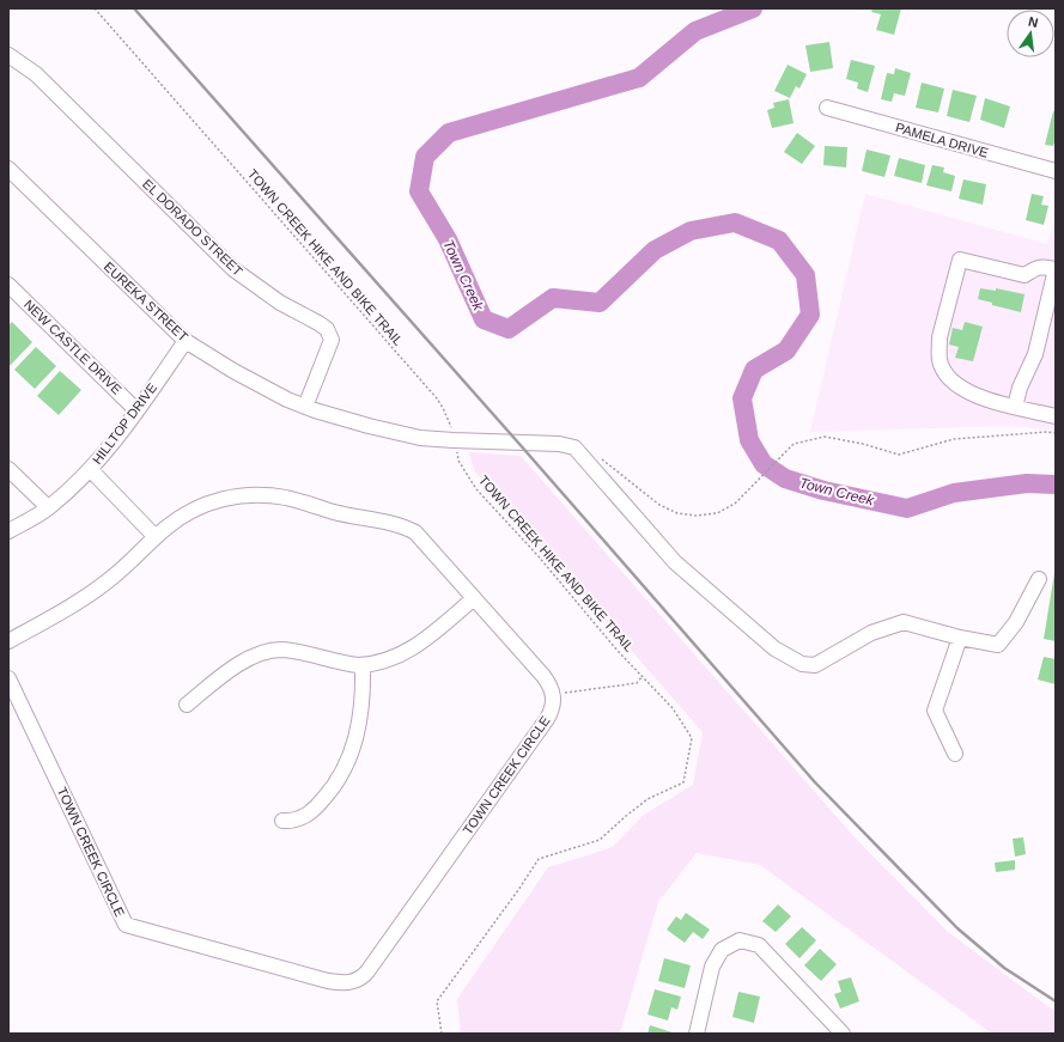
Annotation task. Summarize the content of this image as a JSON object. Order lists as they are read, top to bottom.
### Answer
{
  "streets": {
    "street": [
      "PAMELA DRIVE",
      "EL DORADO STREET",
      "EUREKA STREET",
      "NEW CASTLE DRIVE",
      "HILLTOP DRIVE",
      "TOWN CREEK CIRCLE"
    ],
    "path": ["TOWN CREEK HIKE AND BIKE TRAIL"]
  },
  "crossings": [
    ["EL DORADO STREET", "EUREKA STREET"],
    ["TOWN CREEK HIKE AND BIKE TRAIL", "EUREKA STREET"],
    ["EUREKA STREET", "HILLTOP DRIVE"],
    ["NEW CASTLE DRIVE", "HILLTOP DRIVE"]
  ],
  "water": ["Town Creek"],
  "north": "top"
}
